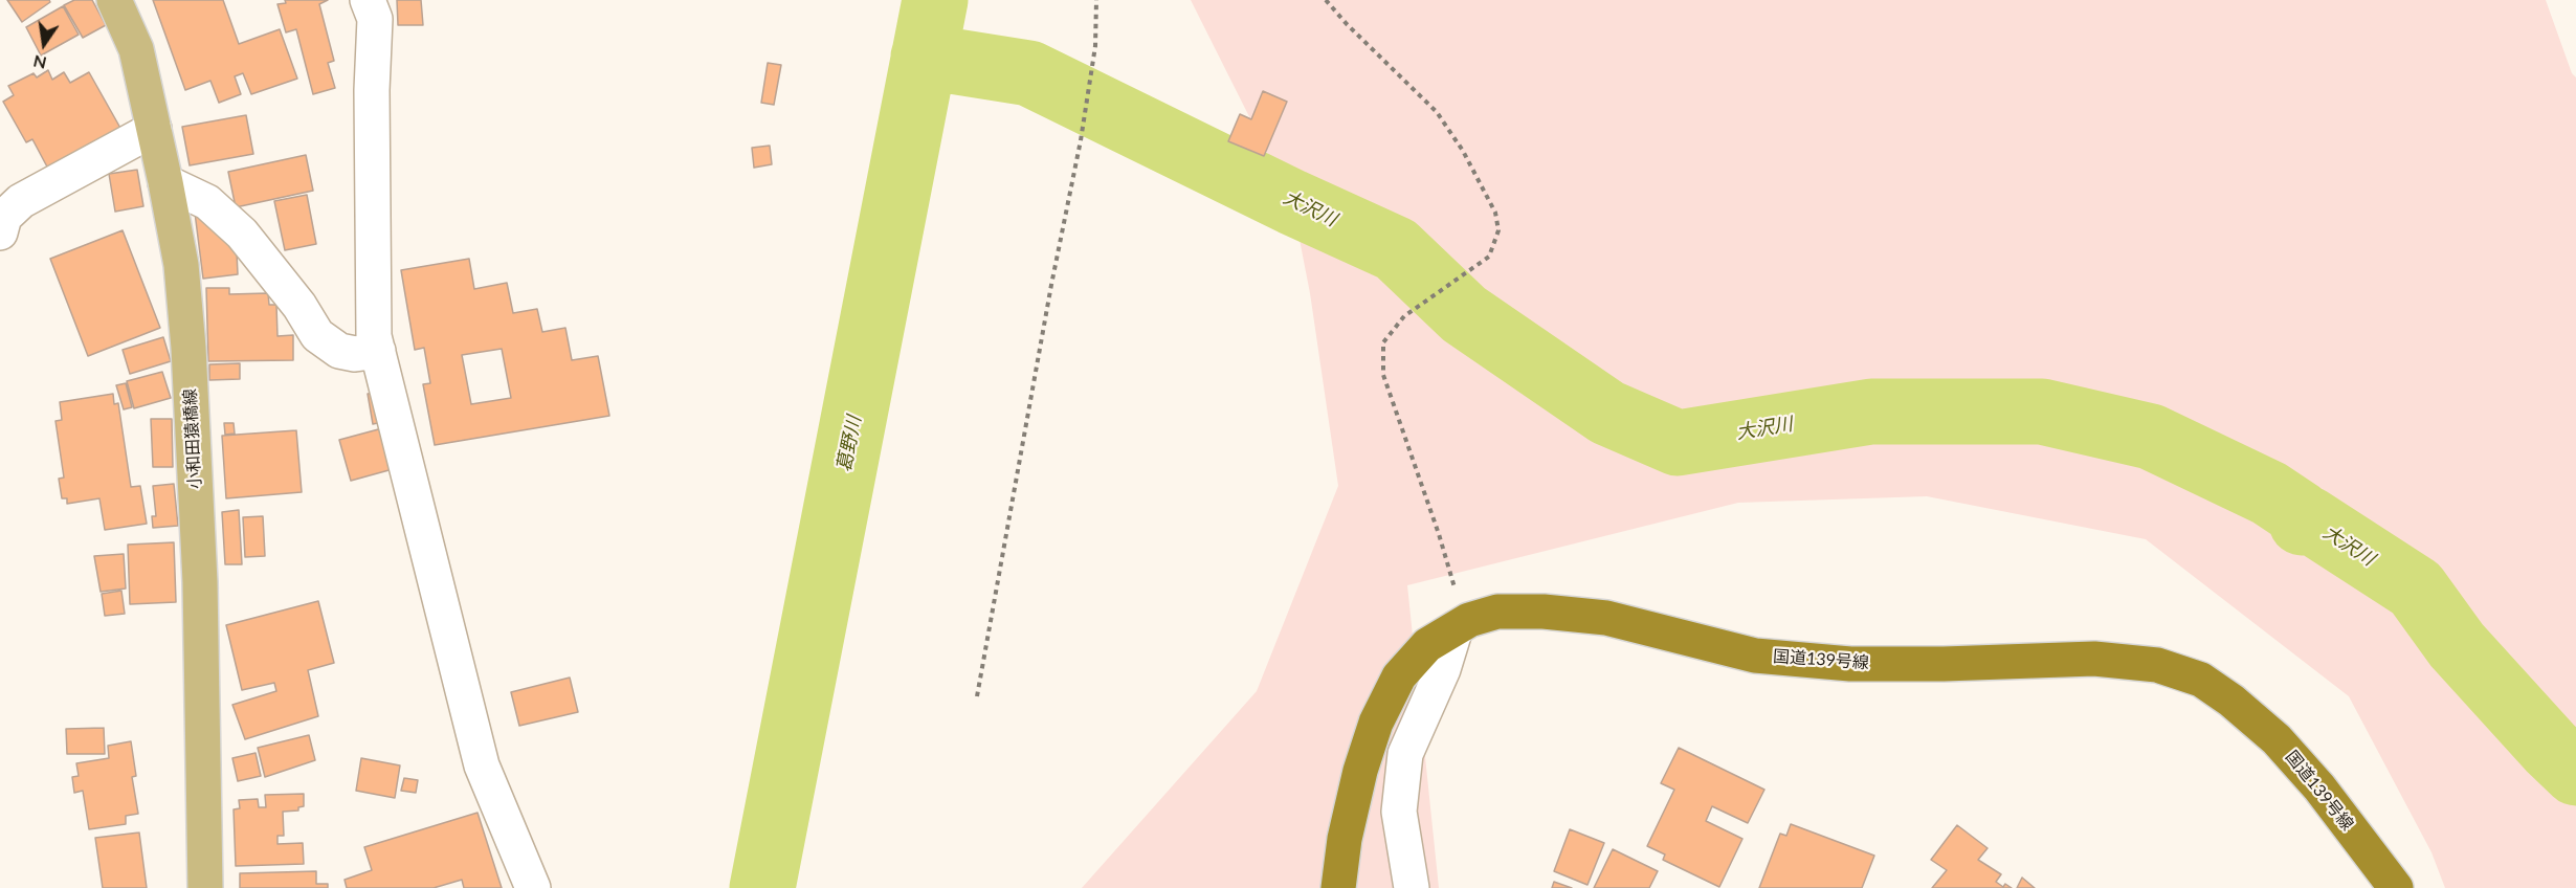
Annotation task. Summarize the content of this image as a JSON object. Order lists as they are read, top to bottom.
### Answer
{
  "streets": {
    "highway": ["国道139号線"],
    "main road": ["小和田猿橋線"]
  },
  "water": ["大沢川", "葛野川"],
  "north": "bottom"
}
